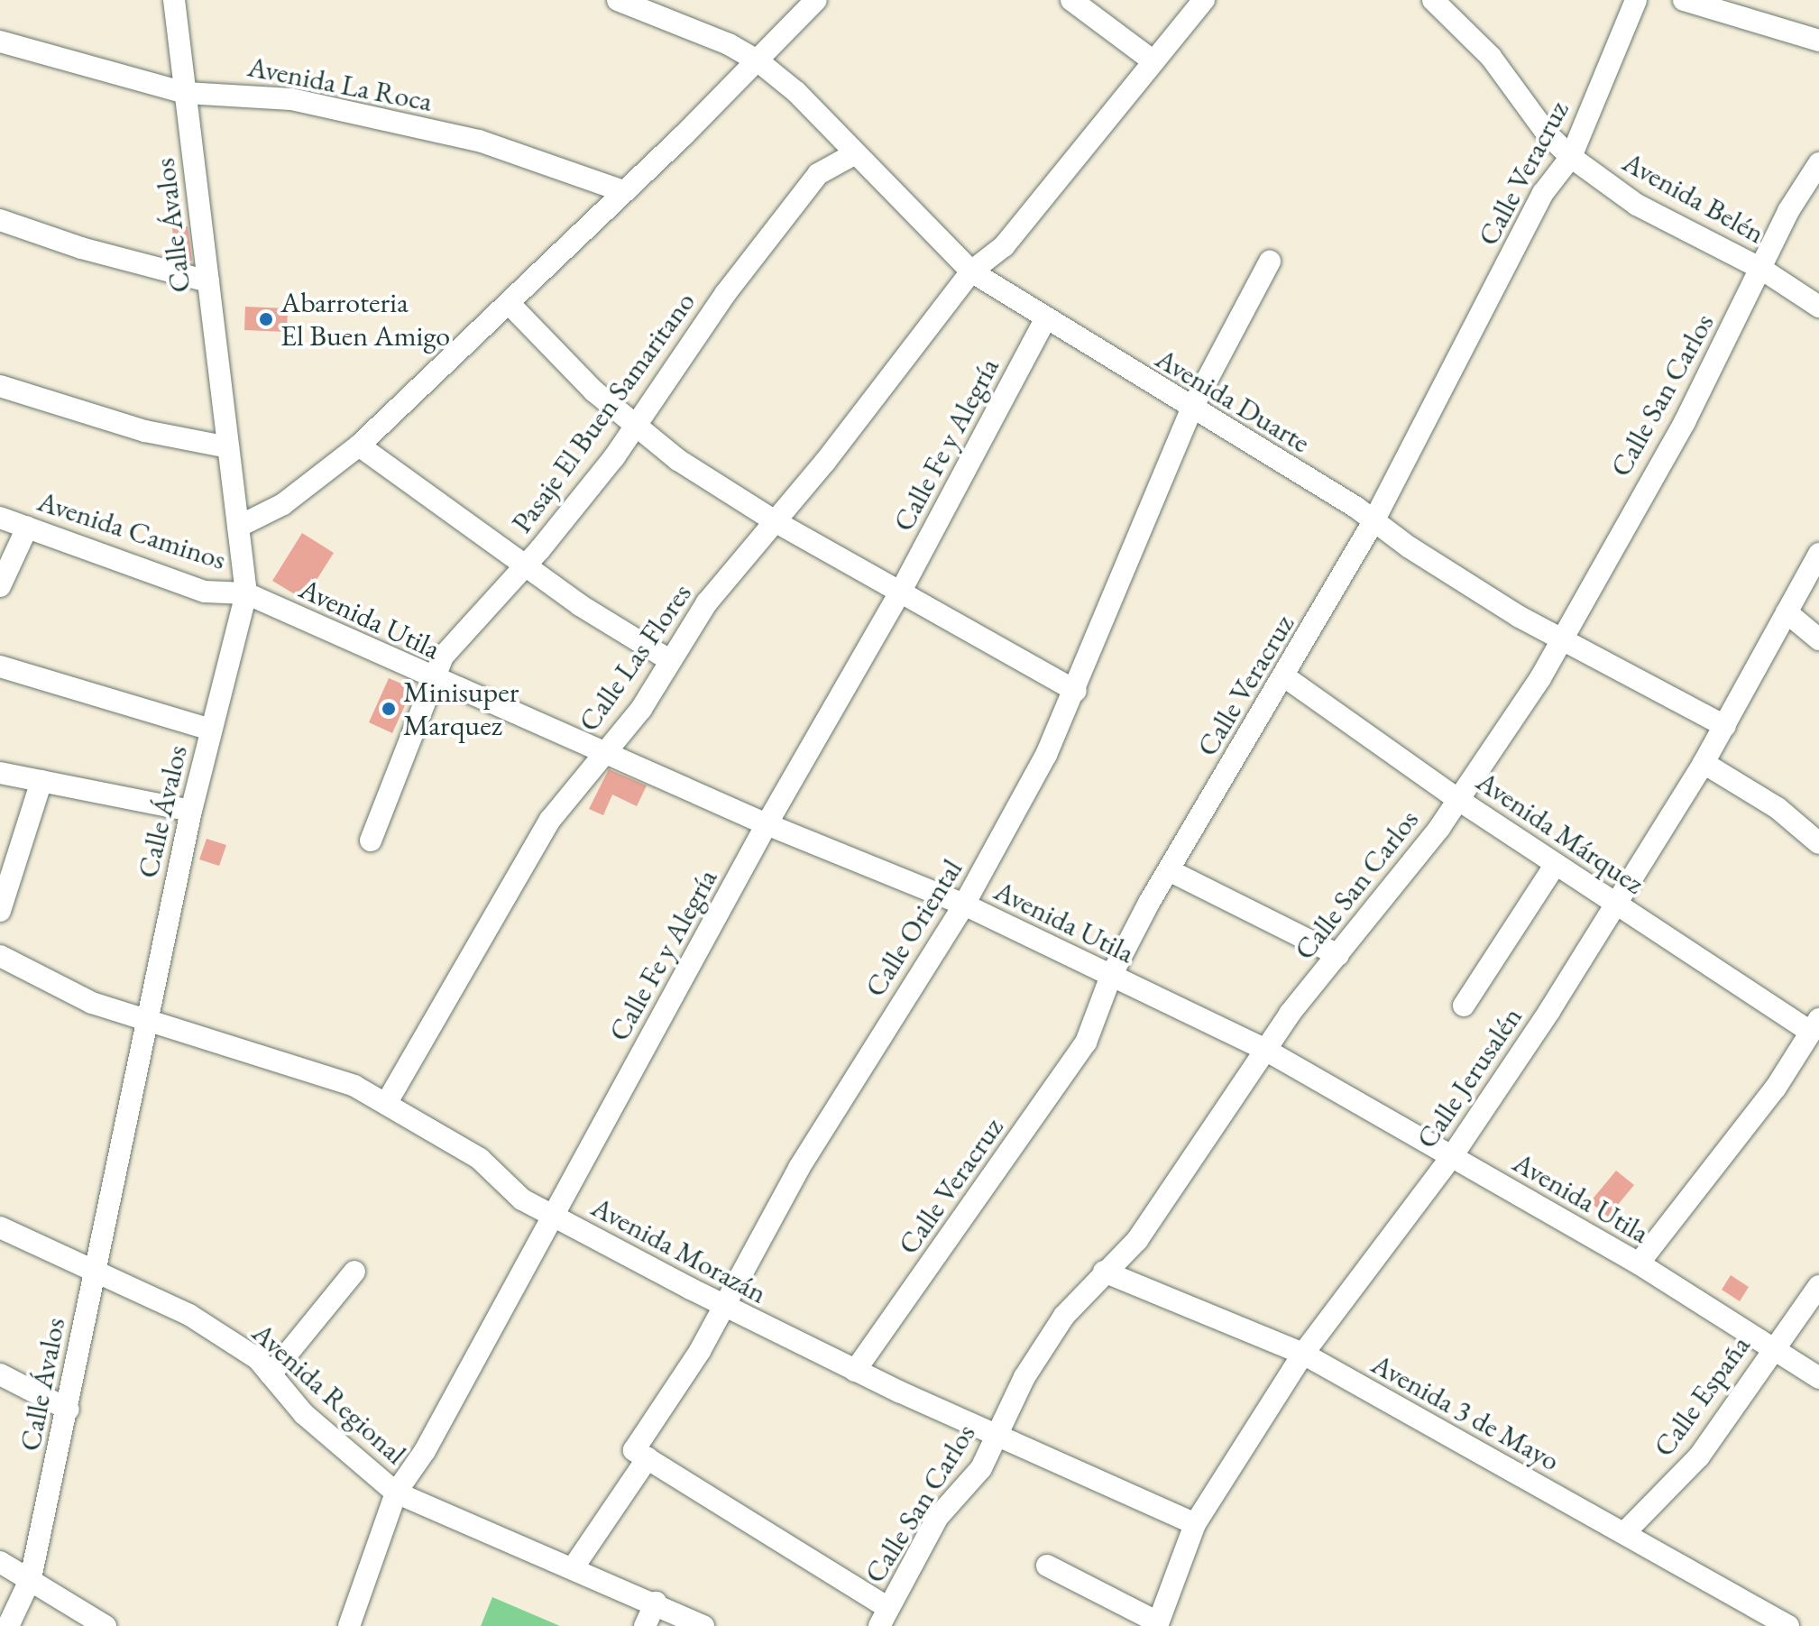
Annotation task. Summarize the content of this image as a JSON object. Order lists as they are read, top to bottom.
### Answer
{
  "streets": {
    "street": [
      "Avenida La Roca",
      "Calle Veracruz",
      "Avenida Belén",
      "Calle Ávalos",
      "Calle San Carlos",
      "Avenida Duarte",
      "Pasaje El Buen Samaritano",
      "Calle Fe y Alegría",
      "Avenida Caminos",
      "Avenida Utila",
      "Calle Las Flores",
      "Avenida Márquez",
      "Calle Oriental",
      "Calle Jerusalén",
      "Avenida Morazán",
      "Avenida Regional",
      "Calle España",
      "Avenida 3 de Mayo"
    ]
  },
  "crossings": [
    ["Avenida La Roca", "Calle Ávalos"],
    ["Calle Veracruz", "Avenida Belén"],
    ["Calle Veracruz", "Avenida Duarte"],
    ["Calle Veracruz", "Avenida Utila"],
    ["Calle Veracruz", "Avenida Márquez"],
    ["Calle Veracruz", "Avenida Morazán"],
    ["Avenida Belén", "Calle San Carlos"],
    ["Calle Ávalos", "Avenida Caminos"],
    ["Calle Ávalos", "Avenida Utila"],
    ["Calle Ávalos", "Avenida Morazán"],
    ["Calle Ávalos", "Avenida Regional"],
    ["Calle San Carlos", "Avenida Duarte"],
    ["Calle San Carlos", "Avenida Utila"],
    ["Calle San Carlos", "Avenida Márquez"],
    ["Calle San Carlos", "Avenida Morazán"],
    ["Calle San Carlos", "Avenida 3 de Mayo"],
    ["Avenida Duarte", "Pasaje El Buen Samaritano"],
    ["Avenida Duarte", "Calle Fe y Alegría"],
    ["Avenida Duarte", "Calle Las Flores"],
    ["Avenida Duarte", "Calle Oriental"],
    ["Avenida Duarte", "Calle Jerusalén"],
    ["Pasaje El Buen Samaritano", "Avenida Utila"],
    ["Calle Fe y Alegría", "Avenida Utila"],
    ["Calle Fe y Alegría", "Avenida Morazán"],
    ["Calle Fe y Alegría", "Avenida Regional"],
    ["Avenida Caminos", "Avenida Utila"],
    ["Avenida Utila", "Calle Las Flores"],
    ["Avenida Utila", "Calle Oriental"],
    ["Avenida Utila", "Calle Jerusalén"],
    ["Avenida Utila", "Calle España"],
    ["Calle Las Flores", "Avenida Morazán"],
    ["Avenida Márquez", "Calle Jerusalén"],
    ["Calle Oriental", "Avenida Morazán"],
    ["Calle Oriental", "Avenida Regional"],
    ["Calle Jerusalén", "Avenida Morazán"],
    ["Calle Jerusalén", "Avenida 3 de Mayo"],
    ["Calle España", "Avenida 3 de Mayo"]
  ],
  "places": ["Abarroteria El Buen Amigo", "Minisuper Marquez"]
}
